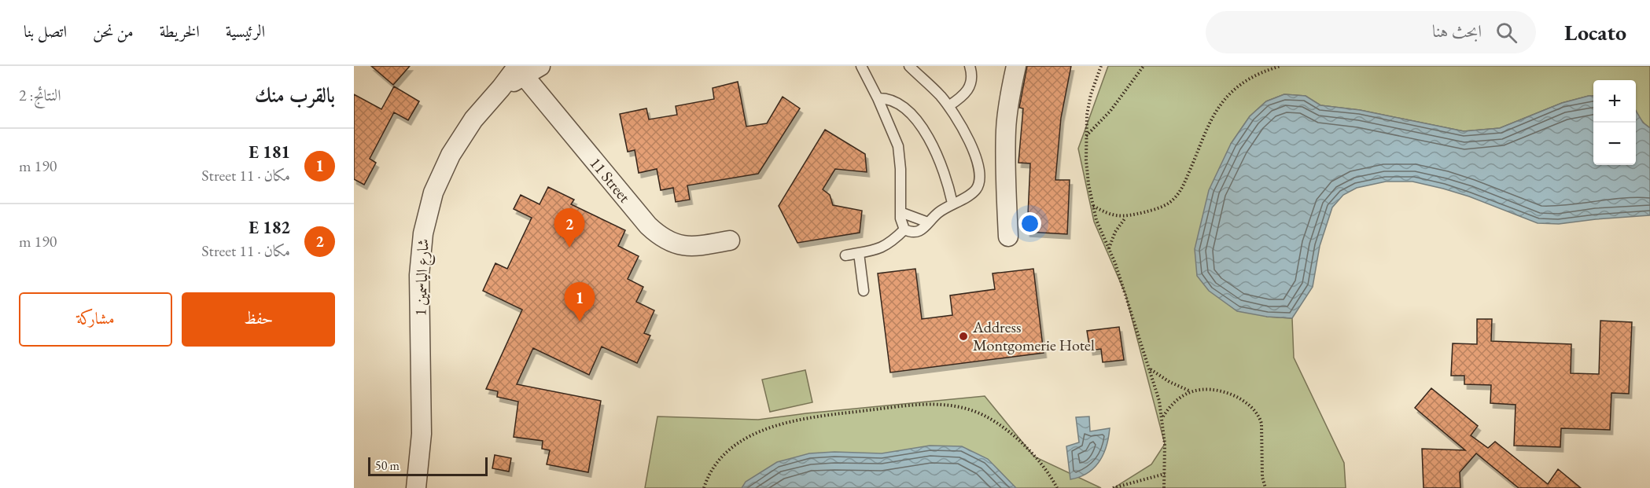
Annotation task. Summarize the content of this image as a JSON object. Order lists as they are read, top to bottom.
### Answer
{
  "streets": {
    "street": ["11 Street", "شارع الياسمين 1"]
  },
  "crossings": [
    ["11 Street", "شارع الياسمين 1"]
  ],
  "places": ["Address Montgomerie Hotel"],
  "scale_bar": "50 m",
  "page": {
    "header": "Locato",
    "search": "ابحث هنا",
    "nav": [
      "الرئيسية",
      "الخريطة",
      "من نحن",
      "اتصل بنا"
    ],
    "heading": ["بالقرب منك", "النتائج: 2"],
    "map_buttons": ["+", "−"],
    "list": [
      {
        "mark": "1",
        "name": "E 181",
        "note": "مكان · 11 Street",
        "value": "190 m"
      },
      {
        "mark": "2",
        "name": "E 182",
        "note": "مكان · 11 Street",
        "value": "190 m"
      }
    ],
    "pins": ["2", "1"],
    "buttons": ["حفظ", "مشاركة"],
    "scale": "50 m"
  }
}
